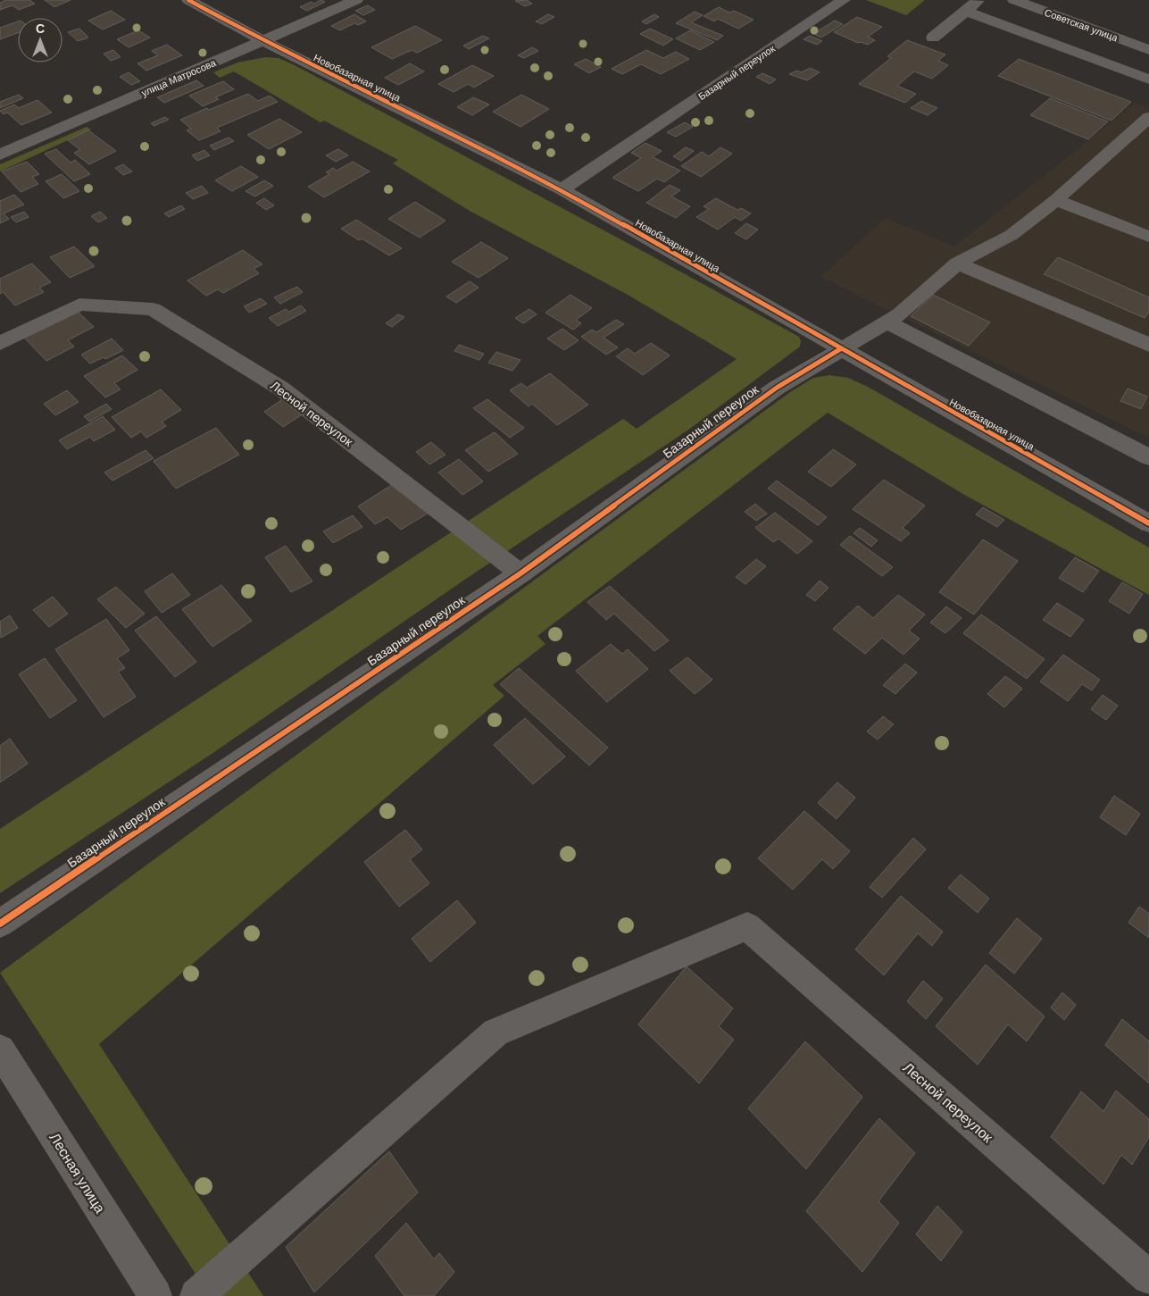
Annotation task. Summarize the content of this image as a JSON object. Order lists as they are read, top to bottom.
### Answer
{
  "streets": {
    "street": [
      "Советская улица",
      "Базарный переулок",
      "улица Матросова",
      "Новобазарная улица",
      "Лесной переулок",
      "Лесная улица"
    ]
  },
  "crossings": [
    ["Базарный переулок", "Новобазарная улица"],
    ["Базарный переулок", "Лесной переулок"],
    ["улица Матросова", "Новобазарная улица"]
  ],
  "north": "top"
}
